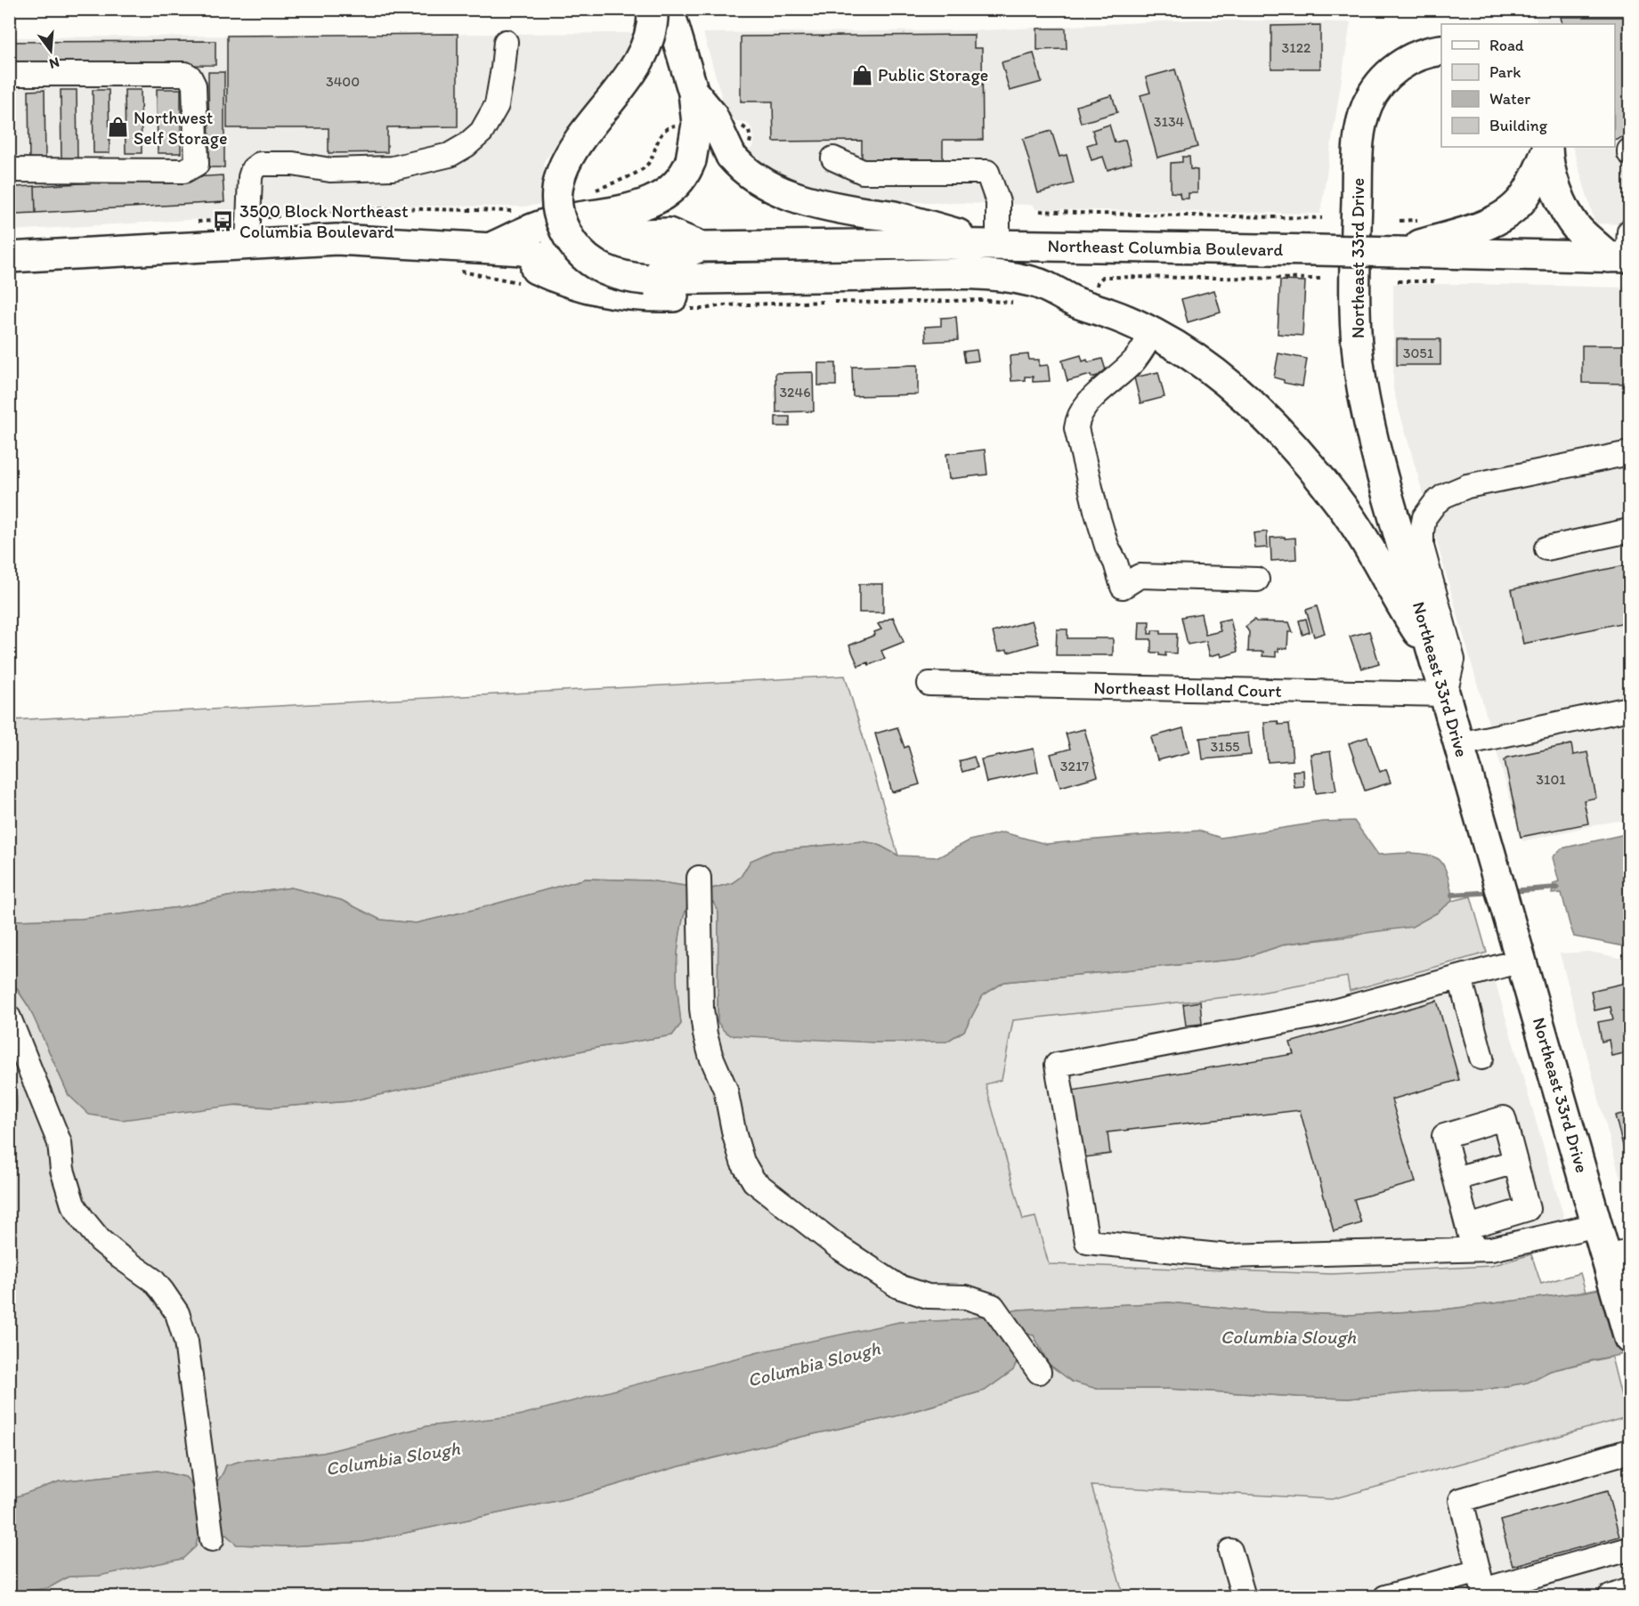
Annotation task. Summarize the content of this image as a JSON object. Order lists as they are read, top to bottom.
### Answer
{
  "streets": {
    "main road": ["Northeast Columbia Boulevard", "Northeast 33rd Drive"],
    "street": ["Northeast Holland Court"]
  },
  "crossings": [
    ["Northeast 33rd Drive", "Northeast Holland Court"]
  ],
  "water": ["Columbia Slough"],
  "places": {
    "shop": ["Public Storage", "Northwest Self Storage"],
    "bus stop": ["3500 Block Northeast Columbia Boulevard"]
  },
  "house_numbers": [
    "3122",
    "3400",
    "3134",
    "3051",
    "3246",
    "3155",
    "3217",
    "3101"
  ],
  "legend": [
    "Road",
    "Park",
    "Water",
    "Building"
  ],
  "north": "bottom"
}
